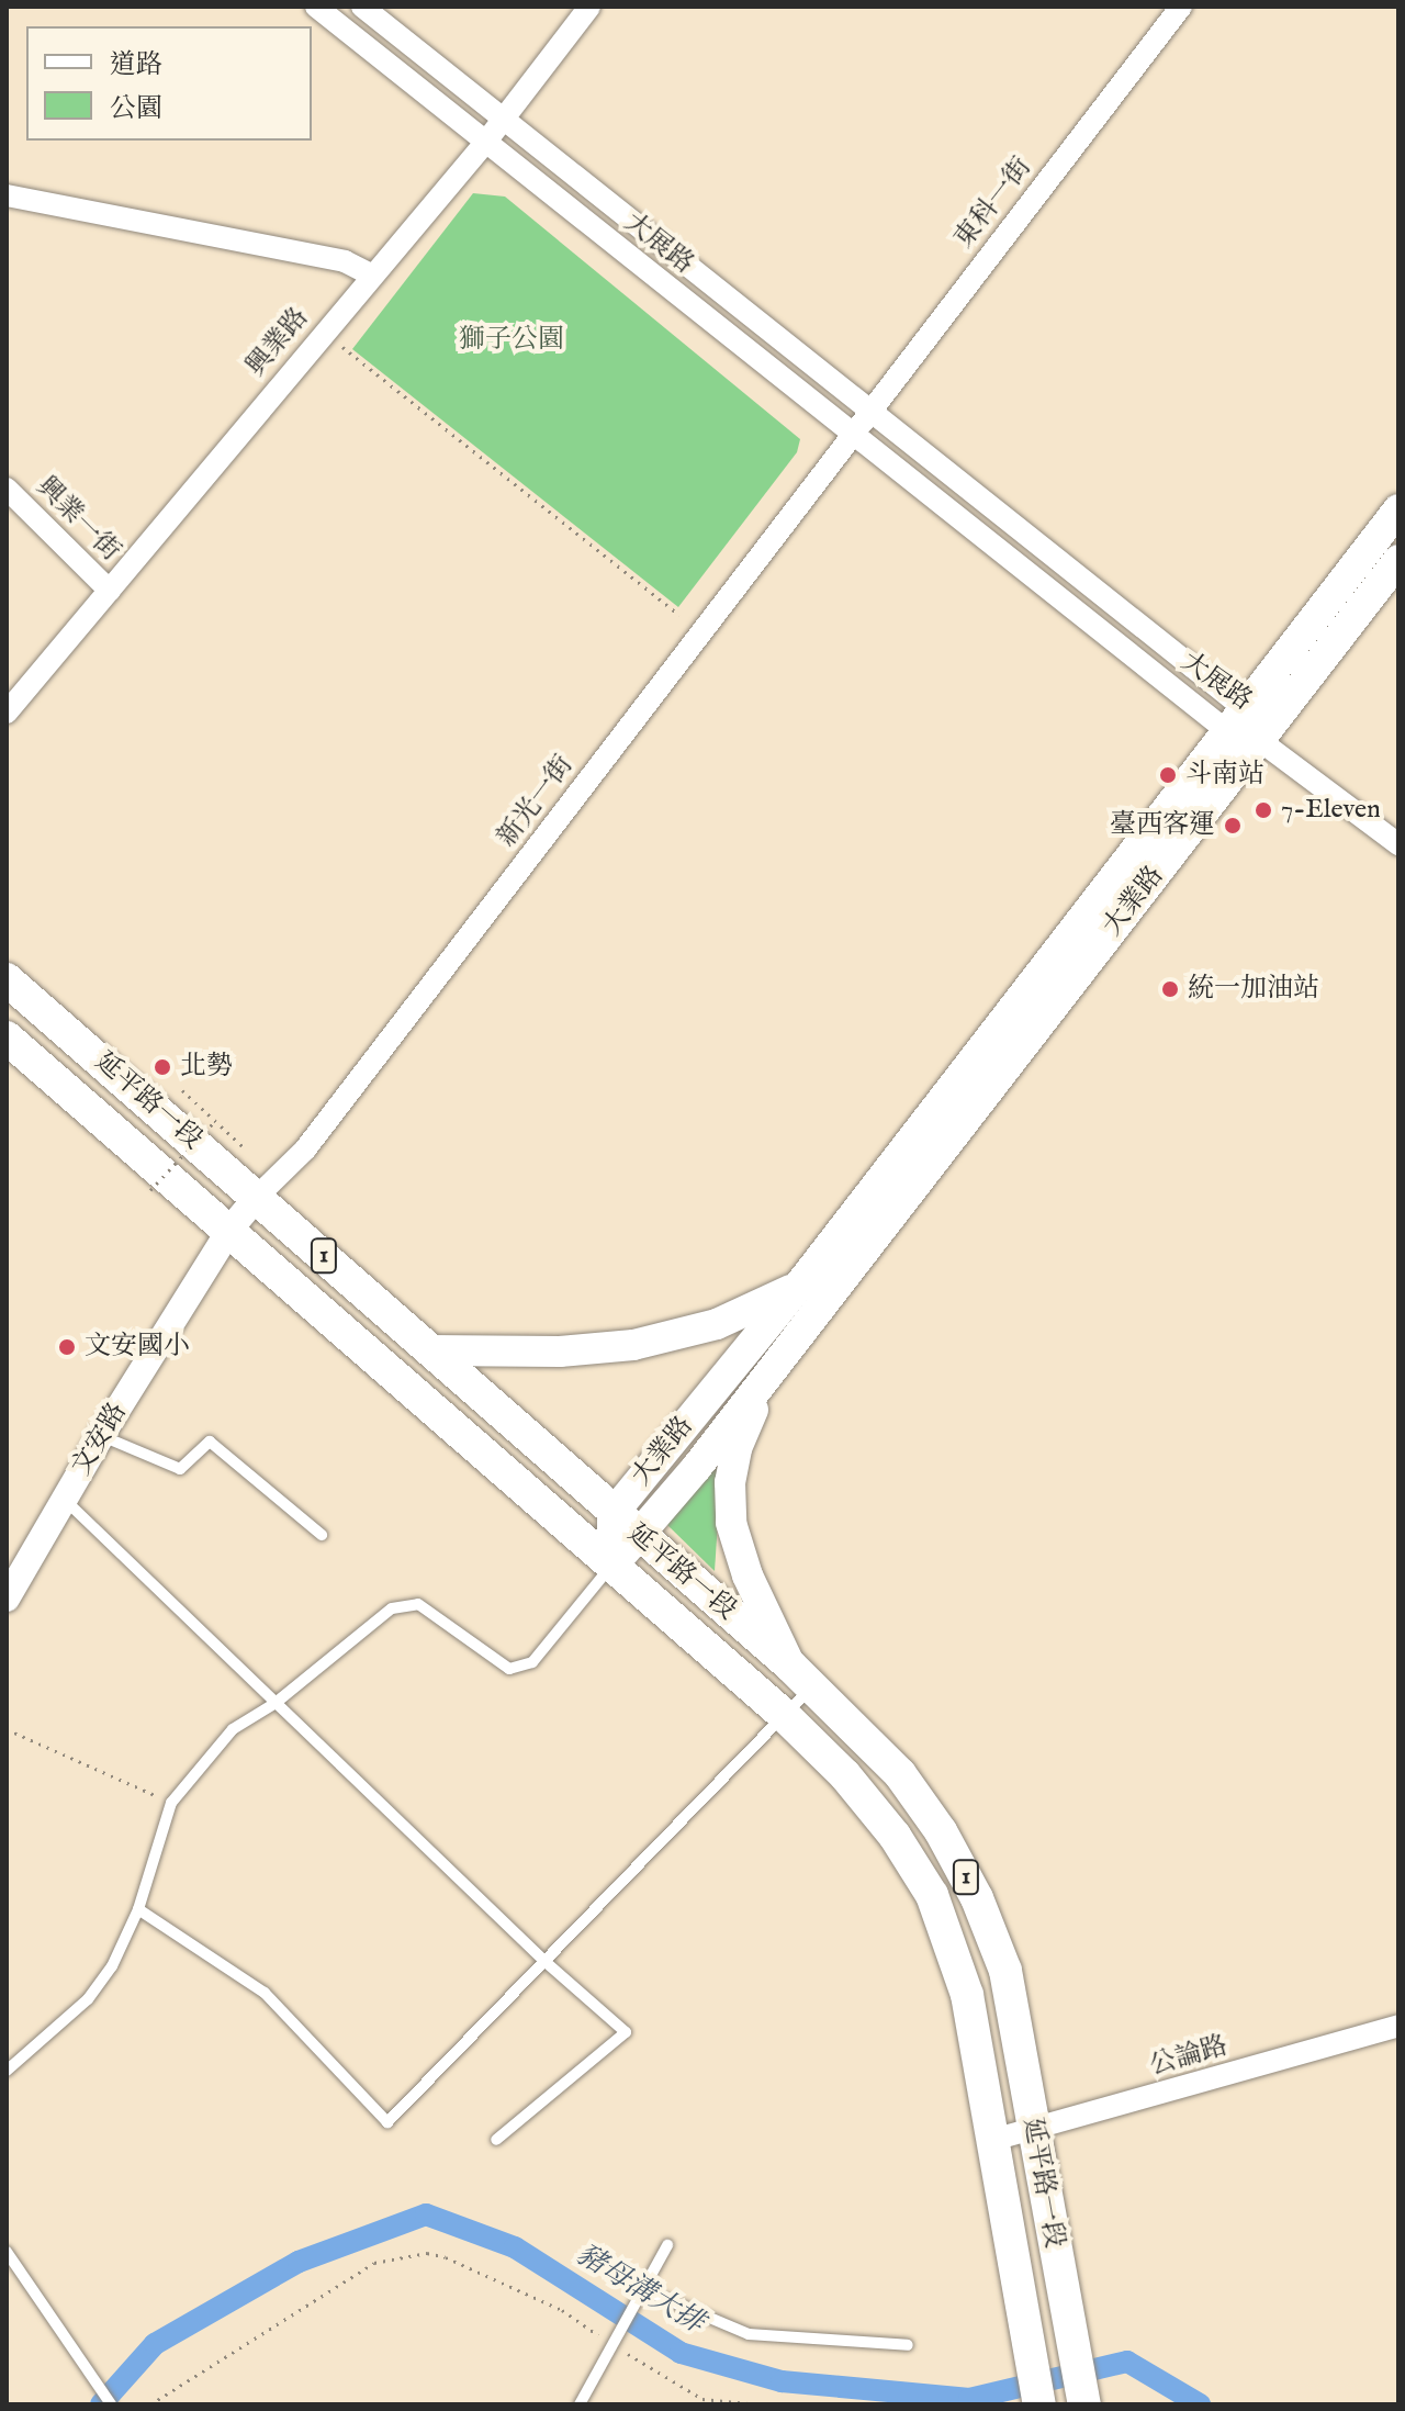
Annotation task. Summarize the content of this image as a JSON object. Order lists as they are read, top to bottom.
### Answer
{
  "streets": {
    "main road": ["大業路", "延平路一段", "1"],
    "street": [
      "東科一街",
      "大展路",
      "興業路",
      "興業一街",
      "新光一街",
      "文安路",
      "公論路"
    ]
  },
  "crossings": [
    ["東科一街", "大展路"],
    ["東科一街", "新光一街"],
    ["大展路", "興業路"],
    ["大展路", "新光一街"],
    ["大展路", "大業路"],
    ["興業路", "興業一街"],
    ["新光一街", "延平路一段"],
    ["新光一街", "文安路"],
    ["大業路", "延平路一段"],
    ["延平路一段", "文安路"],
    ["延平路一段", "公論路"]
  ],
  "water": ["豬母溝大排"],
  "parks": ["獅子公園"],
  "places": [
    "斗南站",
    "7-Eleven",
    "臺西客運",
    "統一加油站",
    "北勢",
    "文安國小"
  ],
  "legend": ["道路", "公園"]
}
